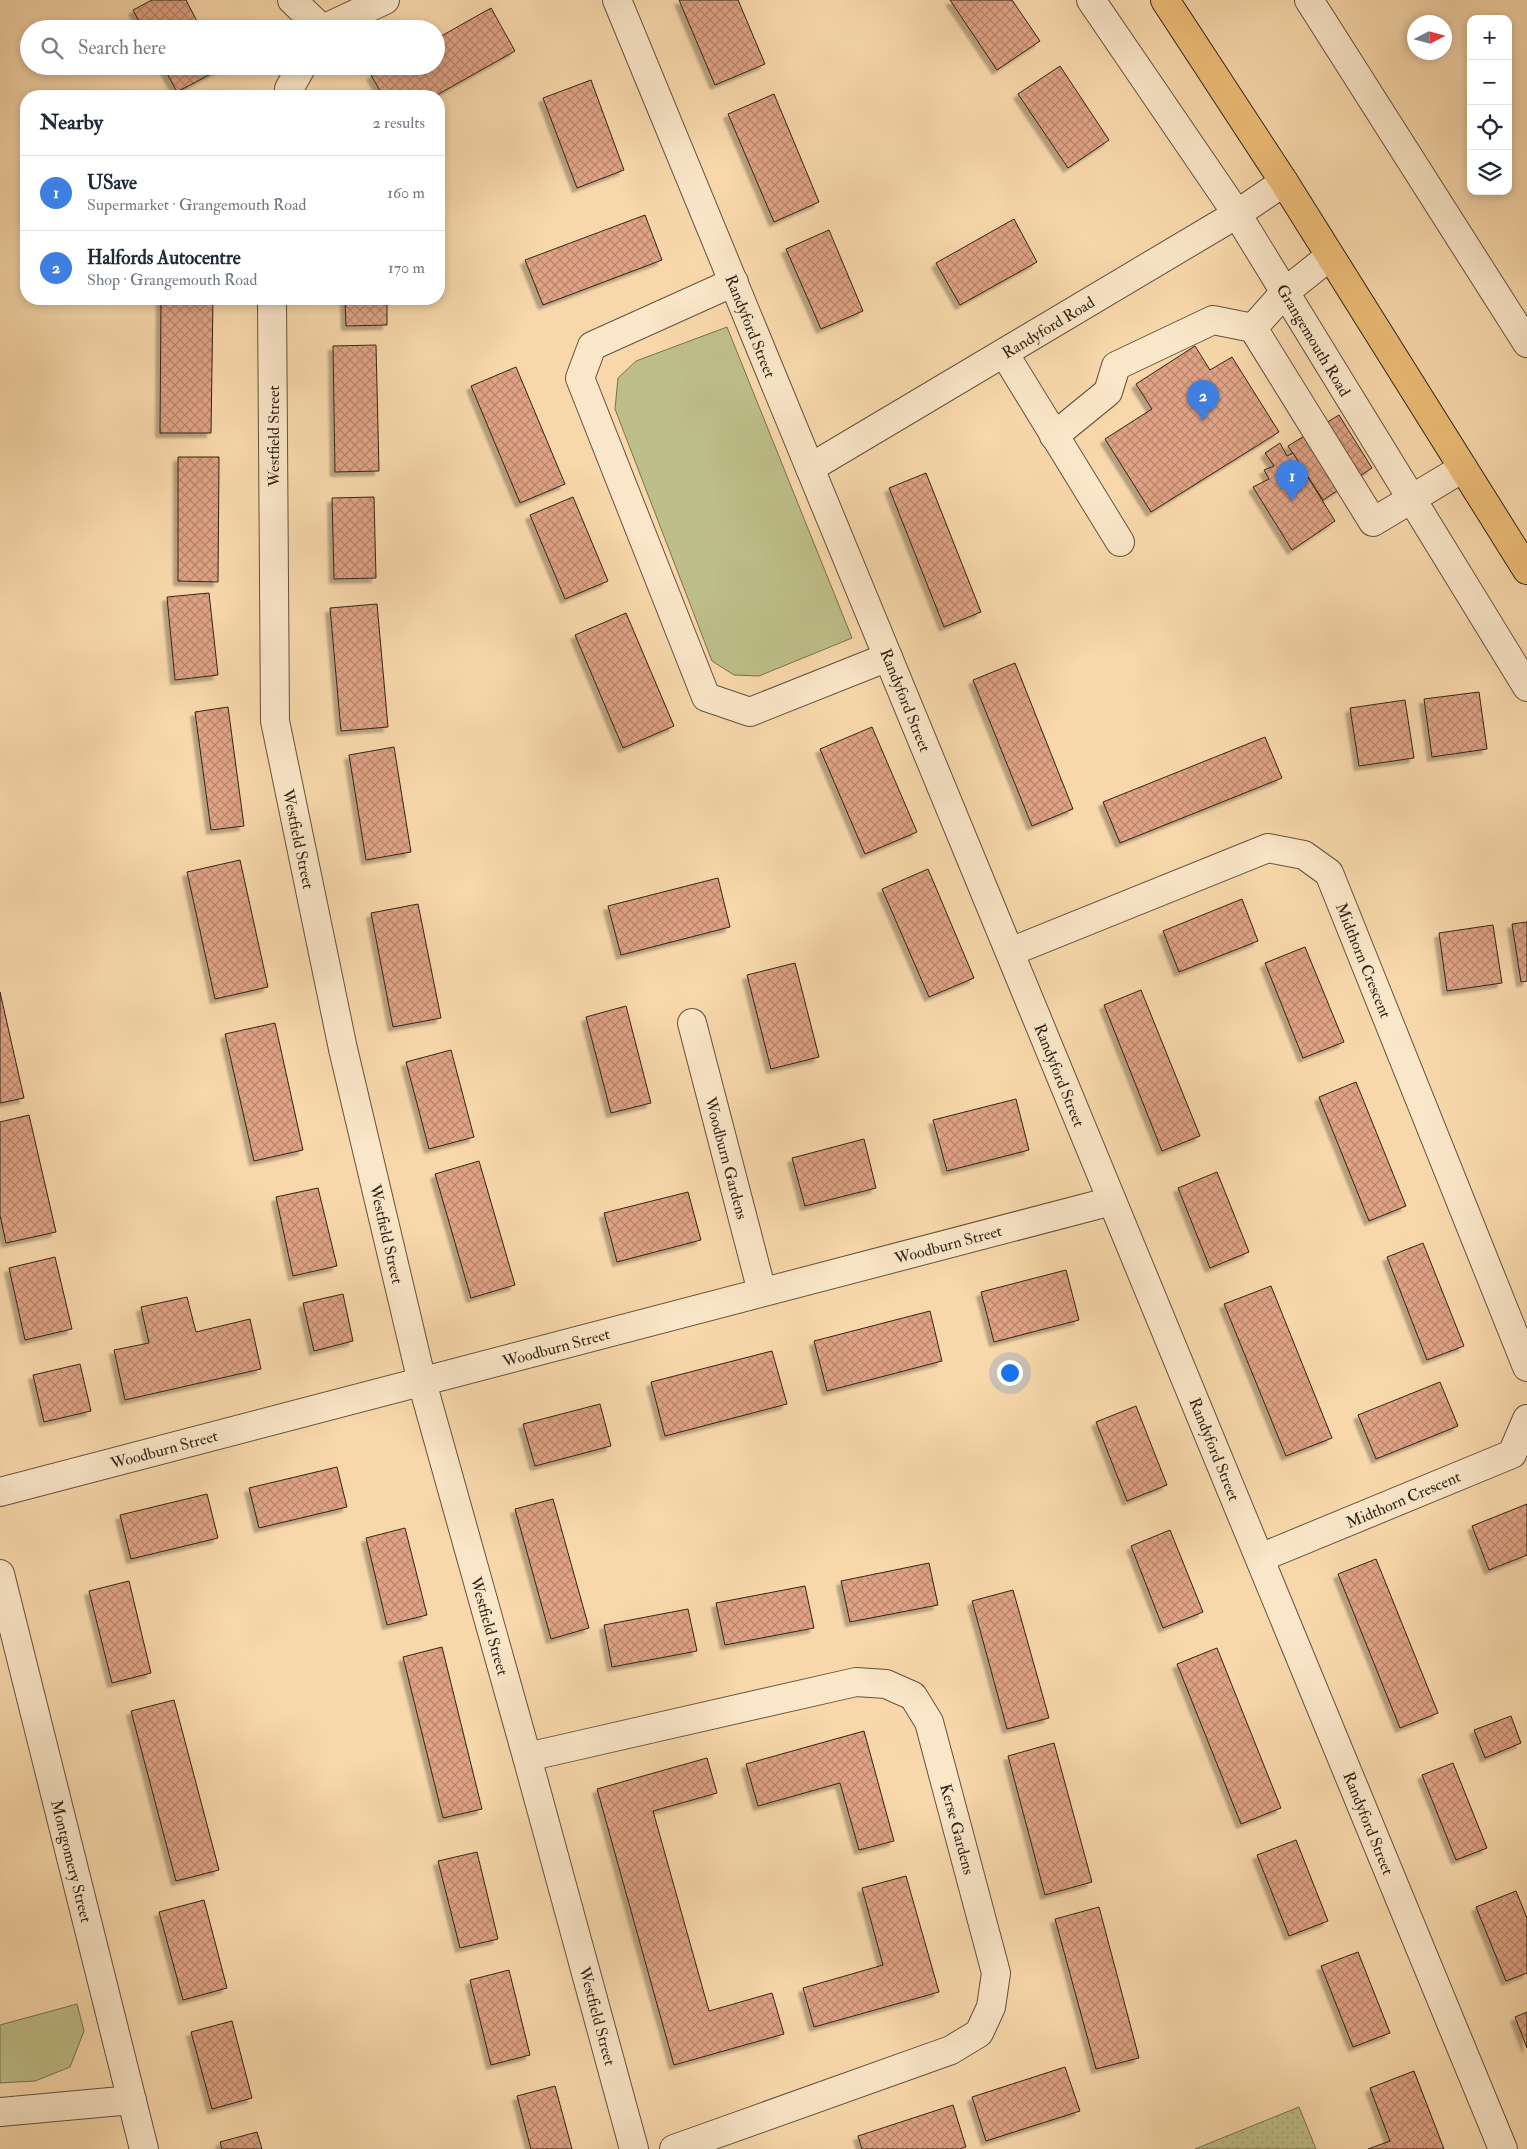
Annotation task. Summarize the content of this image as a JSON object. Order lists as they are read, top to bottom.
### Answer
{
  "streets": {
    "street": [
      "Randyford Street",
      "Randyford Road",
      "Grangemouth Road",
      "Westfield Street",
      "Midthorn Crescent",
      "Woodburn Gardens",
      "Woodburn Street",
      "Kerse Gardens",
      "Montgomery Street"
    ]
  },
  "crossings": [
    ["Randyford Street", "Randyford Road"],
    ["Randyford Street", "Midthorn Crescent"],
    ["Randyford Street", "Woodburn Street"],
    ["Randyford Road", "Grangemouth Road"],
    ["Westfield Street", "Woodburn Street"],
    ["Westfield Street", "Kerse Gardens"],
    ["Woodburn Gardens", "Woodburn Street"]
  ],
  "north": "right",
  "page": {
    "map_buttons": ["+", "−"],
    "search": "Search here",
    "heading": ["Nearby", "2 results"],
    "list": [
      {
        "mark": "1",
        "name": "USave",
        "note": "Supermarket · Grangemouth Road",
        "value": "160 m"
      },
      {
        "mark": "2",
        "name": "Halfords Autocentre",
        "note": "Shop · Grangemouth Road",
        "value": "170 m"
      }
    ],
    "pins": ["2", "1"]
  }
}
